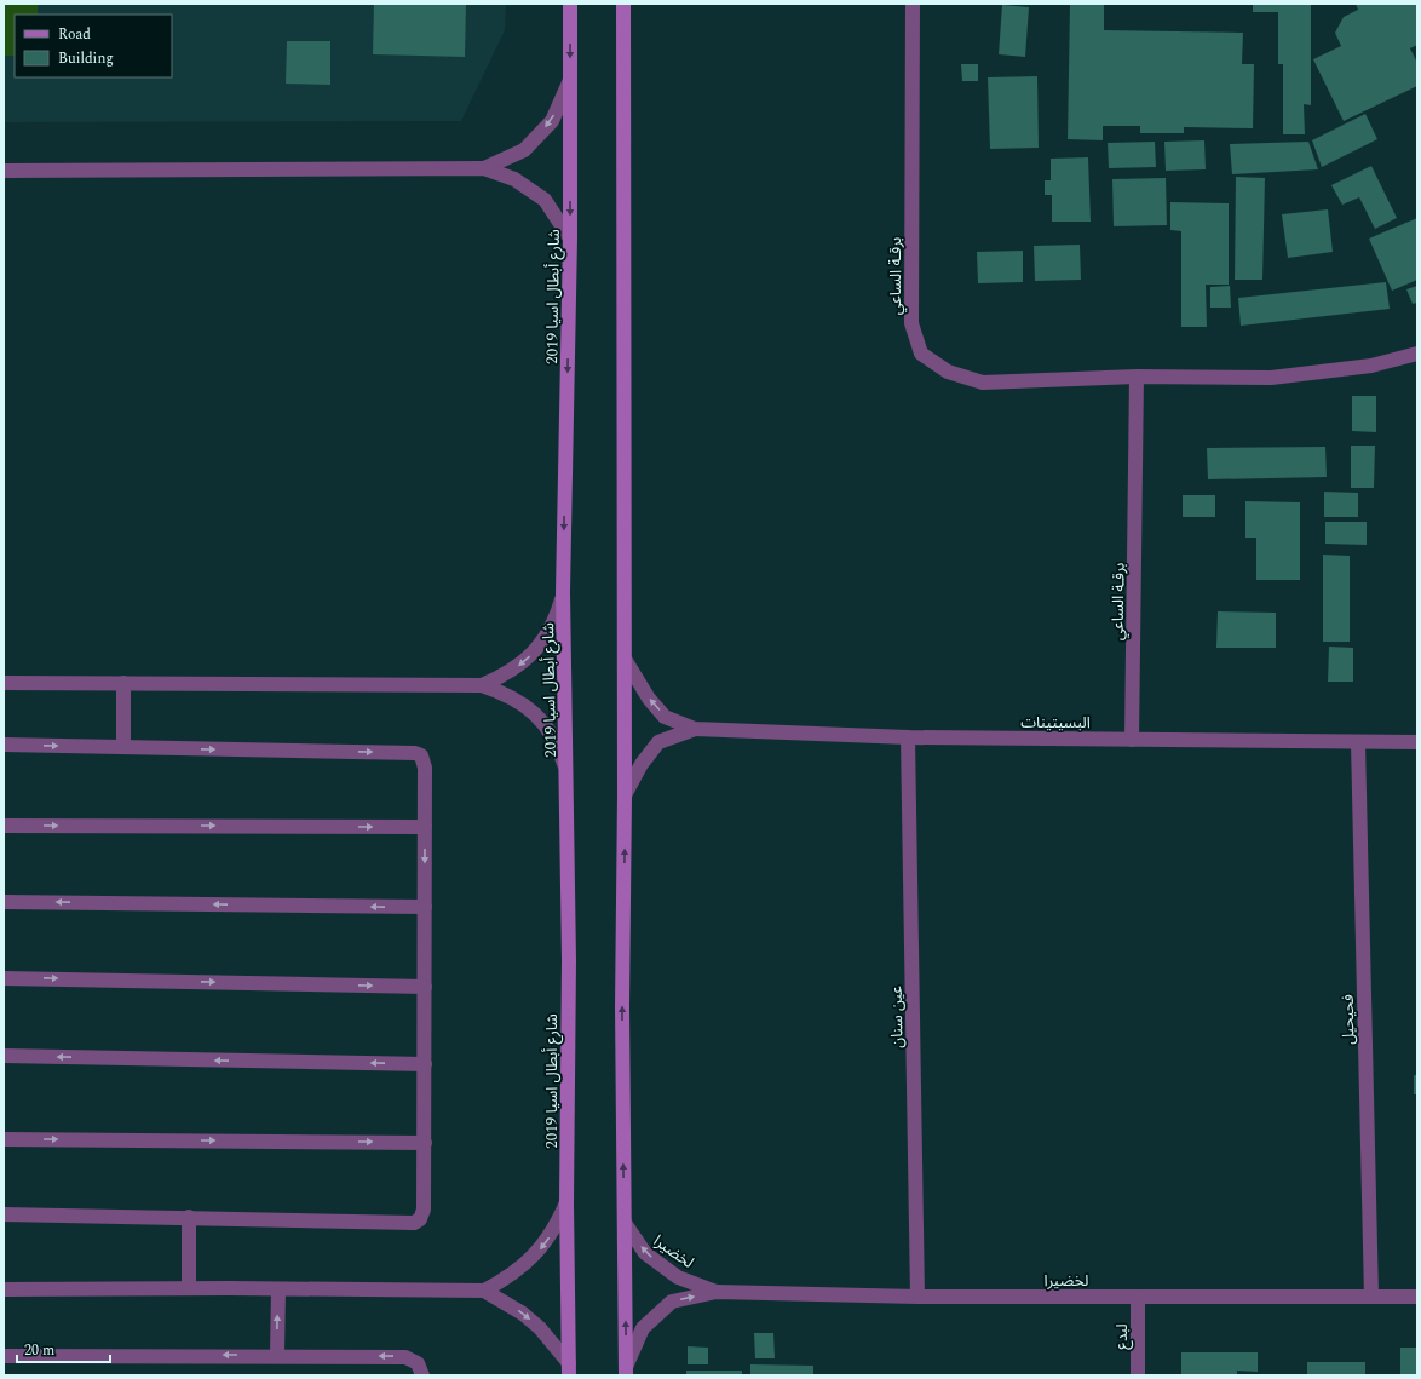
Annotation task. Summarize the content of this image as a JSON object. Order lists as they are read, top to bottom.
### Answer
{
  "streets": {
    "main road": ["شارع أبطال اسيا 2019"],
    "street": [
      "برقـة الساعي",
      "البسيتينات",
      "عين سنان",
      "فحيحيل",
      "لخضيرا",
      "لبدع"
    ]
  },
  "crossings": [
    ["برقـة الساعي", "البسيتينات"],
    ["البسيتينات", "عين سنان"],
    ["البسيتينات", "فحيحيل"],
    ["عين سنان", "لخضيرا"],
    ["فحيحيل", "لخضيرا"],
    ["لخضيرا", "لبدع"]
  ],
  "legend": ["Road", "Building"],
  "scale_bar": "20 m"
}
